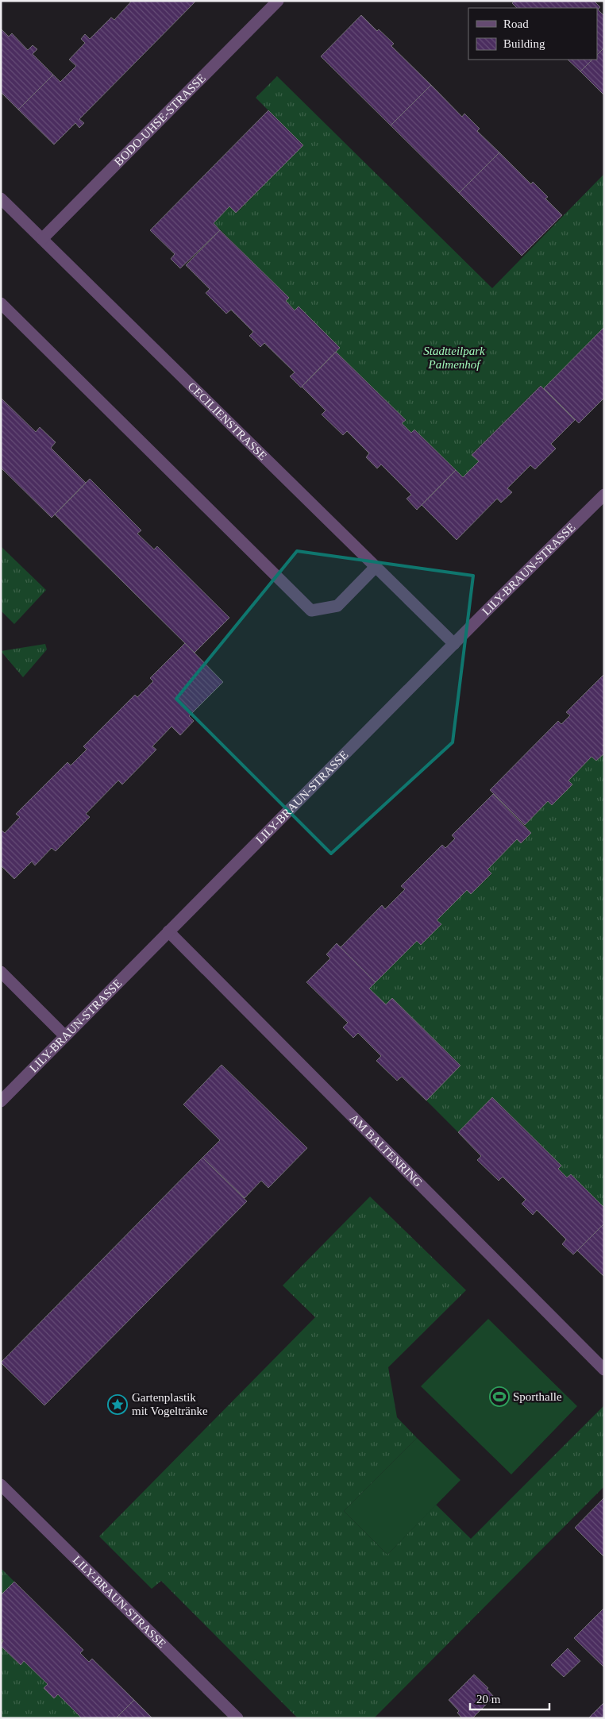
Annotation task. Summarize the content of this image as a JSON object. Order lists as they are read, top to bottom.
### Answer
{
  "streets": {
    "street": [
      "BODO-UHSE-STRASSE",
      "CECILIENSTRASSE",
      "LILY-BRAUN-STRASSE",
      "AM BALTENRING"
    ]
  },
  "crossings": [
    ["BODO-UHSE-STRASSE", "CECILIENSTRASSE"],
    ["CECILIENSTRASSE", "LILY-BRAUN-STRASSE"],
    ["LILY-BRAUN-STRASSE", "AM BALTENRING"]
  ],
  "parks": ["Stadtteilpark Palmenhof"],
  "places": {
    "sports": ["Sporthalle"],
    "place": ["Gartenplastik mit Vogeltränke"]
  },
  "legend": ["Road", "Building"],
  "scale_bar": "20 m"
}
